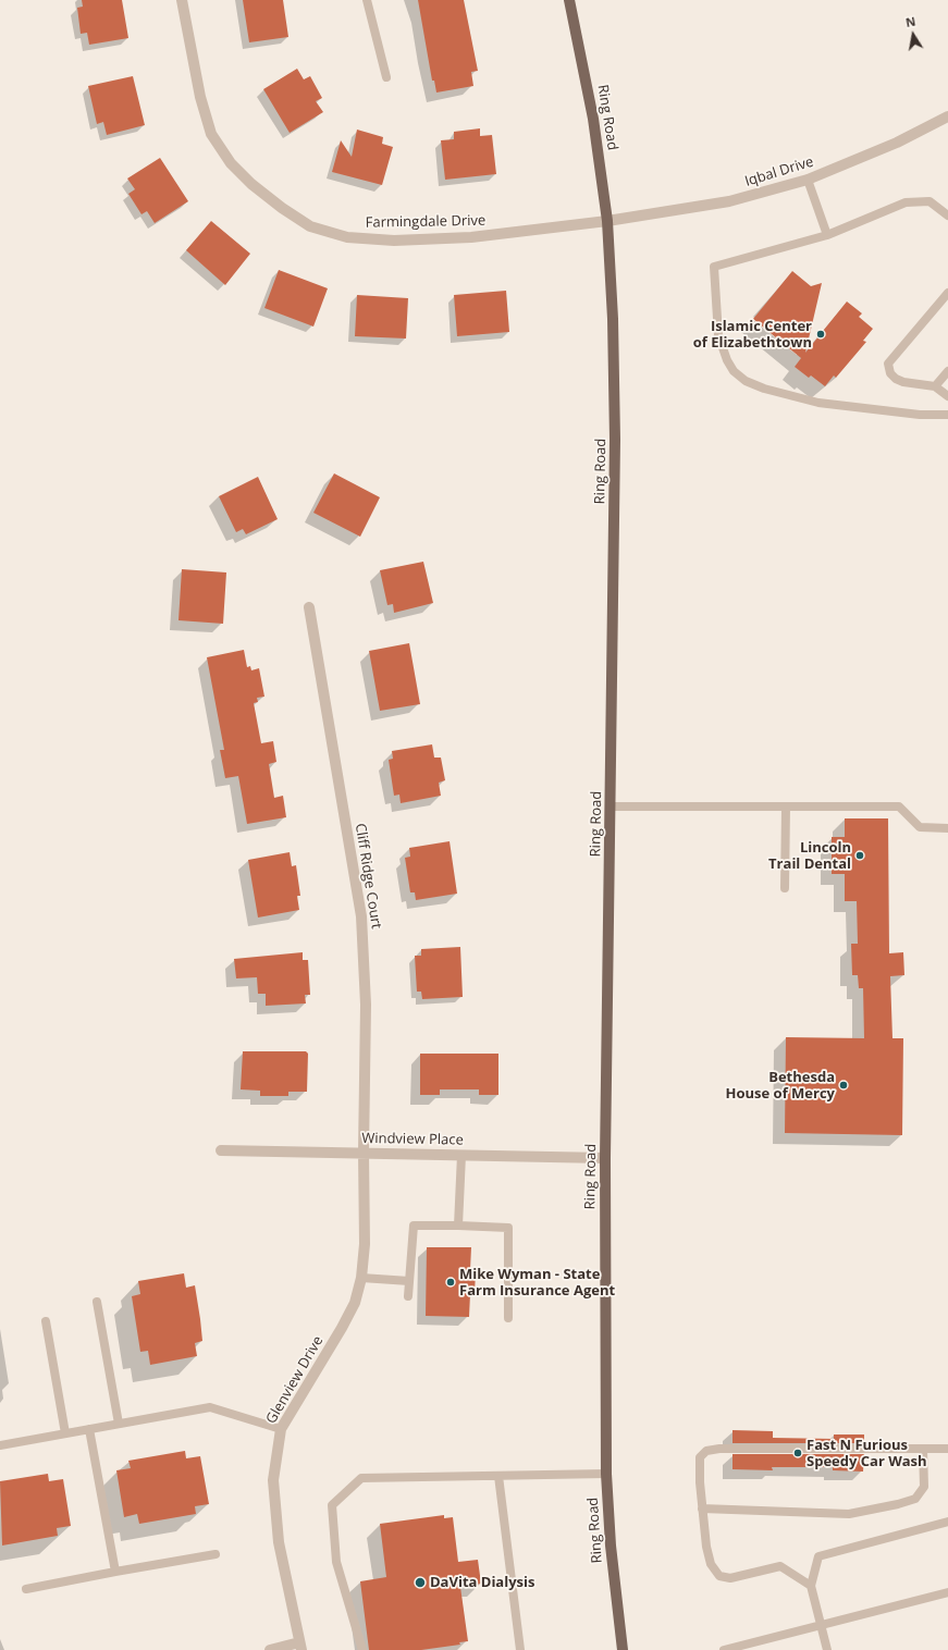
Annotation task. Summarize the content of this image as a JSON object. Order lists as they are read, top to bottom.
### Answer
{
  "streets": {
    "main road": ["Ring Road"],
    "street": [
      "Iqbal Drive",
      "Farmingdale Drive",
      "Cliff Ridge Court",
      "Windview Place",
      "Glenview Drive"
    ]
  },
  "crossings": [
    ["Ring Road", "Iqbal Drive"],
    ["Ring Road", "Farmingdale Drive"],
    ["Ring Road", "Windview Place"],
    ["Iqbal Drive", "Farmingdale Drive"],
    ["Cliff Ridge Court", "Windview Place"],
    ["Cliff Ridge Court", "Glenview Drive"],
    ["Windview Place", "Glenview Drive"]
  ],
  "places": [
    "Islamic Center of Elizabethtown",
    "Lincoln Trail Dental",
    "Bethesda House of Mercy",
    "Mike Wyman - State Farm Insurance Agent",
    "Fast N Furious Speedy Car Wash",
    "DaVita Dialysis"
  ],
  "north": "top"
}
